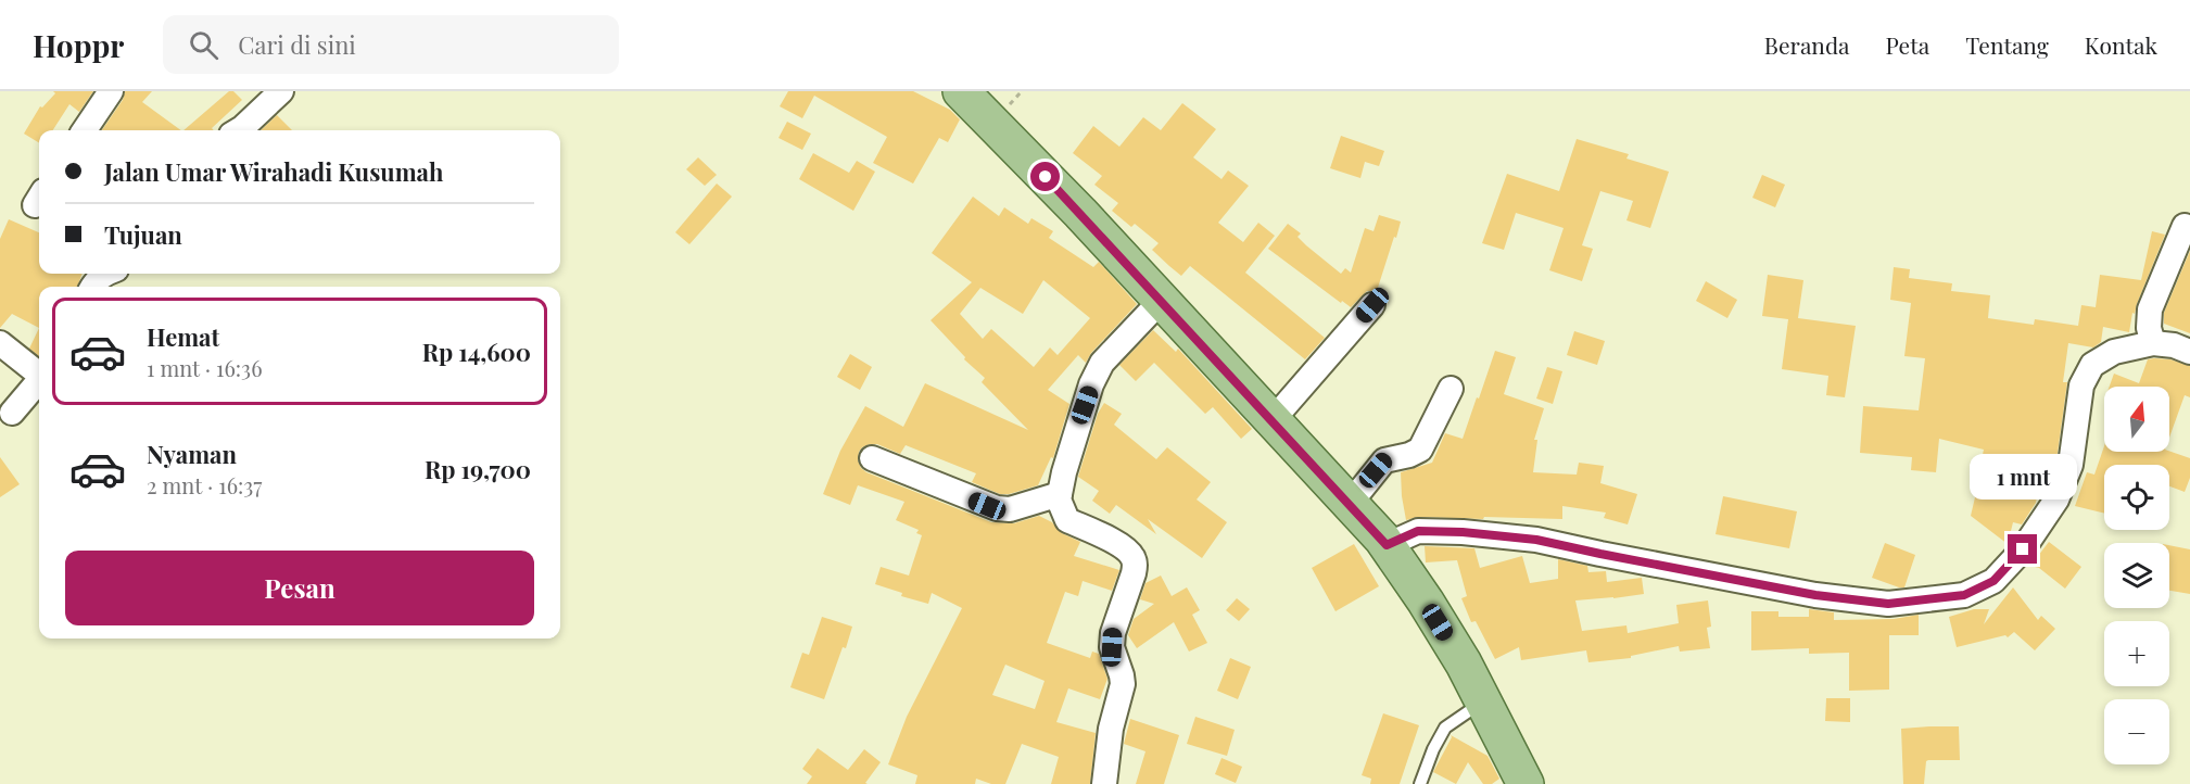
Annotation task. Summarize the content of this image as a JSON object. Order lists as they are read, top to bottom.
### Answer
{
  "north": "top",
  "page": {
    "header": "Hoppr",
    "search": "Cari di sini",
    "nav": [
      "Beranda",
      "Peta",
      "Tentang",
      "Kontak"
    ],
    "banner": ["Jalan Umar Wirahadi Kusumah", "Tujuan"],
    "list": [
      {
        "name": "Hemat",
        "note": "1 mnt · 16:36",
        "value": "Rp 14,600"
      },
      {
        "name": "Nyaman",
        "note": "2 mnt · 16:37",
        "value": "Rp 19,700"
      }
    ],
    "map_buttons": ["+", "−"],
    "bubble": "1 mnt",
    "buttons": "Pesan"
  }
}
